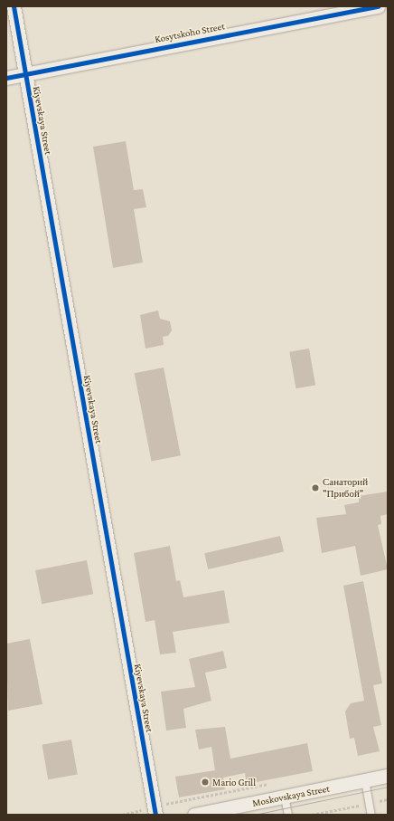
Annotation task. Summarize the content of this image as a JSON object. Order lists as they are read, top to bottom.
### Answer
{
  "streets": {
    "street": ["Kosytskoho Street", "Kiyevskaya Street", "Moskovskaya Street"]
  },
  "crossings": [
    ["Kosytskoho Street", "Kiyevskaya Street"]
  ],
  "places": ["Санаторий \"Прибой\"", "Mario Grill"]
}
